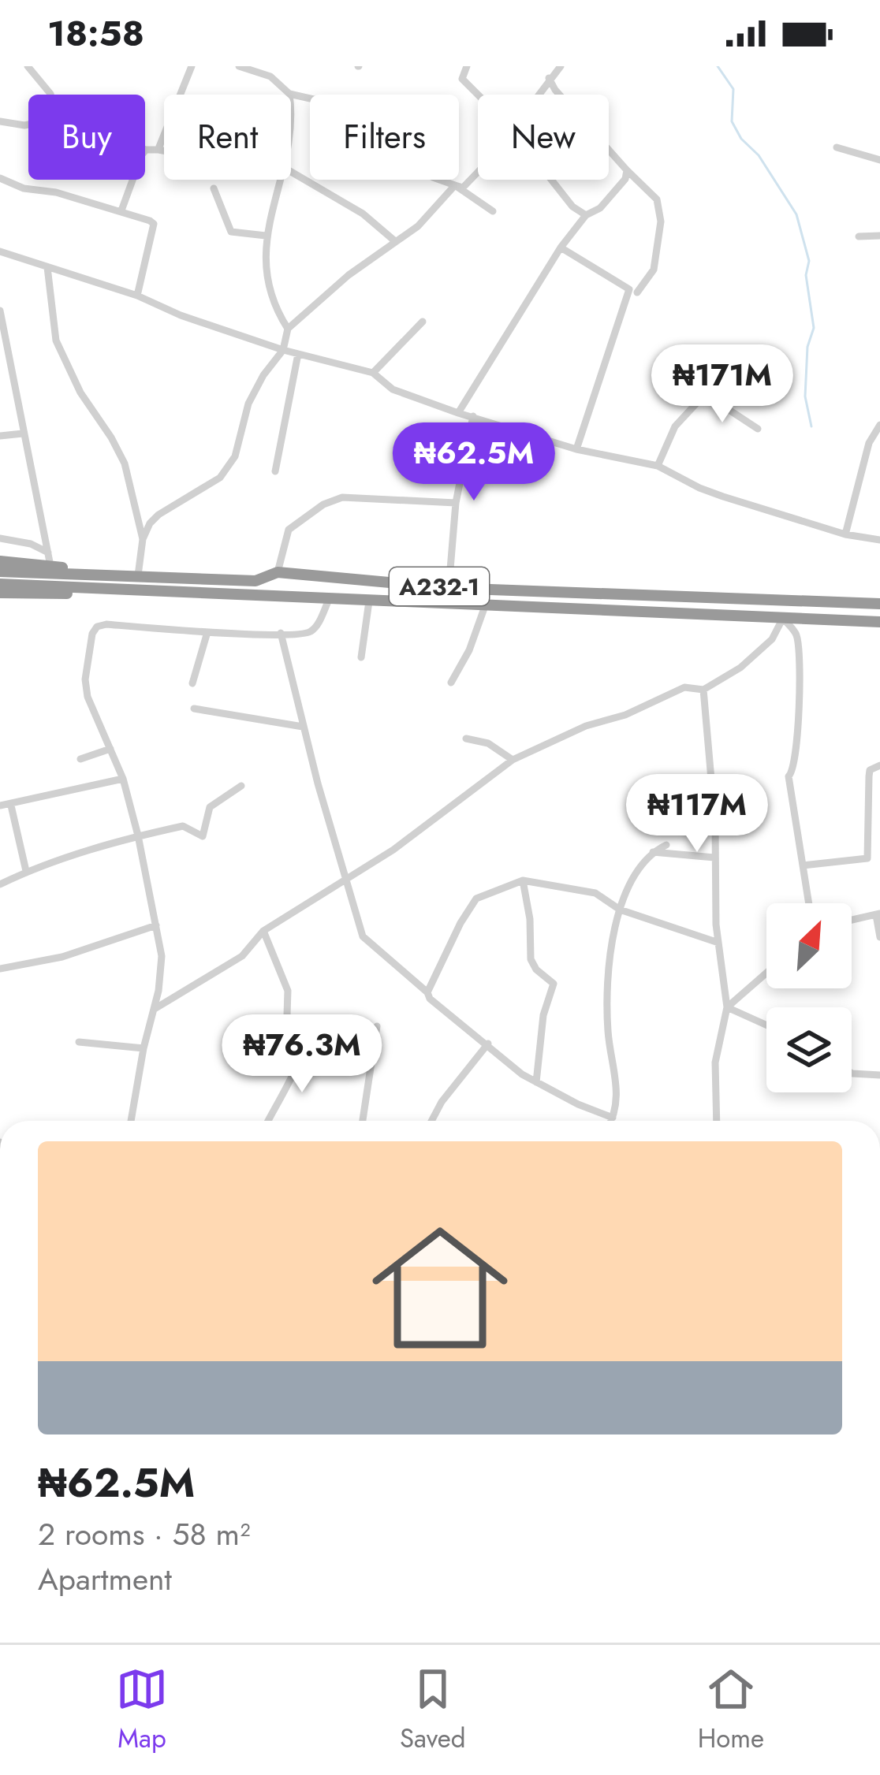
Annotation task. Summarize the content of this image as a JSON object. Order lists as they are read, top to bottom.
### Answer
{
  "streets": {
    "highway": ["A232-1"]
  },
  "north": "top right",
  "page": {
    "status": "18:58",
    "chip": [
      "Buy",
      "Rent",
      "Filters",
      "New"
    ],
    "price": [
      "₦171M",
      "₦62.5M",
      "₦117M",
      "₦76.3M"
    ],
    "list": [
      {
        "name": "₦62.5M",
        "note": "2 rooms · 58 m² · Apartment"
      }
    ],
    "tabs": ["Map", "Saved", "Home"]
  }
}
